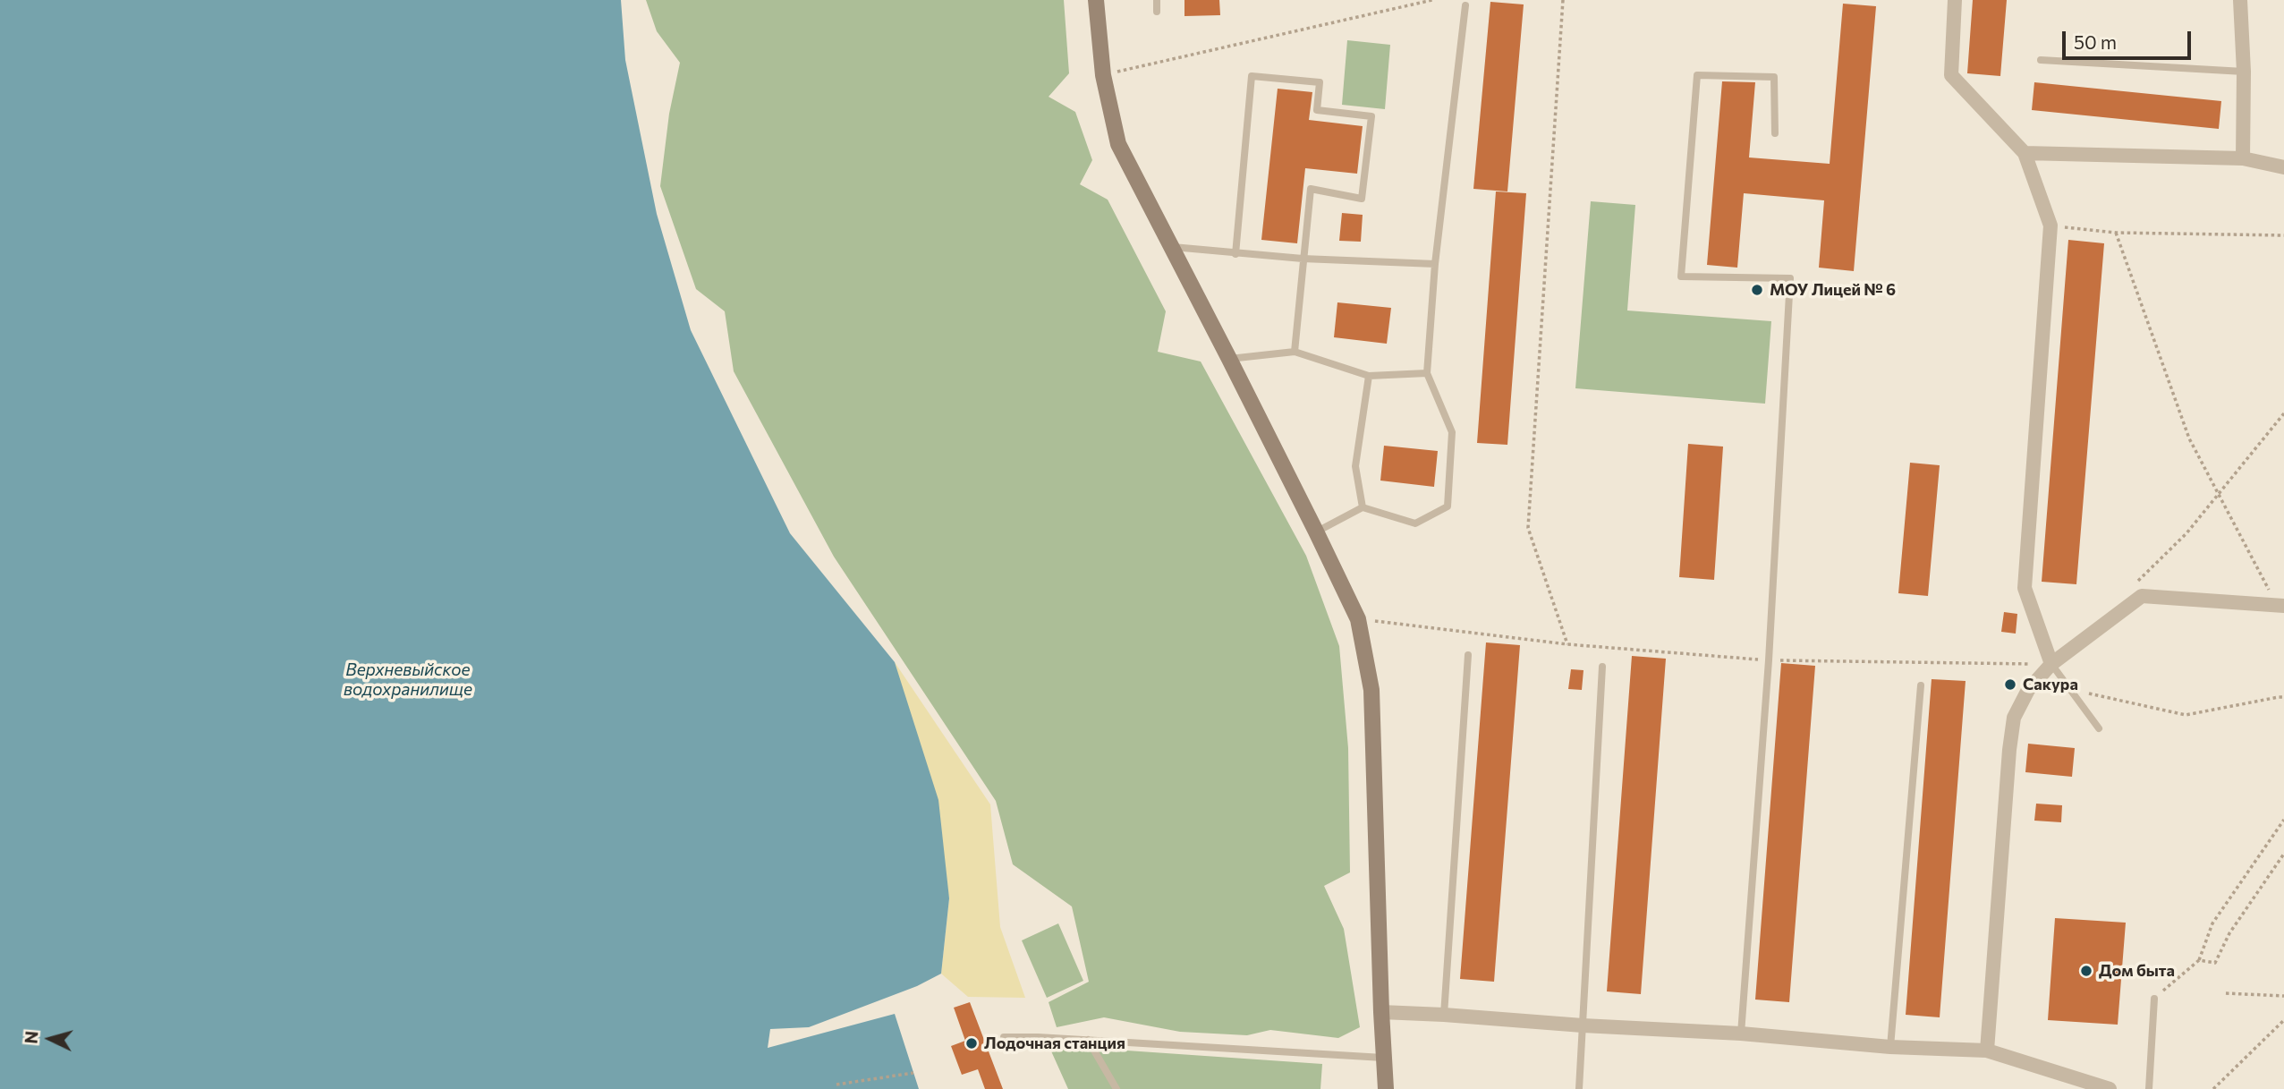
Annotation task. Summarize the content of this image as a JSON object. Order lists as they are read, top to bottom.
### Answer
{
  "water": ["Верхневыйское водохранилище"],
  "places": [
    "МОУ Лицей № 6",
    "Сакура",
    "Дом быта",
    "Лодочная станция"
  ],
  "scale_bar": "50 m",
  "north": "left"
}
